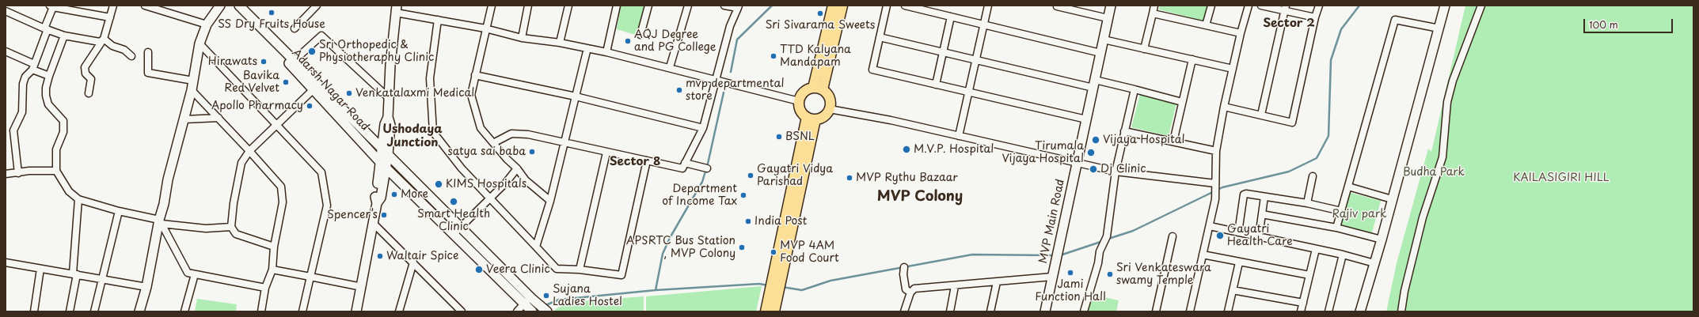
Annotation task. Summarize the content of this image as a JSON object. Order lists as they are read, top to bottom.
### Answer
{
  "streets": {
    "street": ["Adarsh Nagar Road", "MVP Main Road"]
  },
  "districts": [
    "Sector 2",
    "Ushodaya Junction",
    "Sector 8",
    "MVP Colony"
  ],
  "parks": ["Budha Park", "KAILASIGIRI HILL", "Rajiv park"],
  "places": [
    "SS Dry Fruits House",
    "Sri Sivarama Sweets",
    "AQJ Degree and PG College",
    "Sri Orthopedic & Physiotheraphy Clinic",
    "TTD Kalyana Mandapam",
    "Hirawats",
    "Bavika Red Velvet",
    "mvp departmental store",
    "Venkatalaxmi Medical",
    "Apollo Pharmacy",
    "BSNL",
    "Vijaya Hospital",
    "M.V.P. Hospital",
    "satya sai baba",
    "Tirumala Vijaya Hospital",
    "Dj Clinic",
    "Gayatri Vidya Parishad",
    "MVP Rythu Bazaar",
    "KIMS Hospitals",
    "More",
    "Department of Income Tax",
    "Smart Health Clinic",
    "Spencer’s",
    "India Post",
    "Gayatri Health Care",
    "APSRTC Bus Station , MVP Colony",
    "MVP 4AM Food Court",
    "Waltair Spice",
    "Veera Clinic",
    "Jami Function Hall",
    "Sri Venkateswara swamy Temple",
    "Sujana Ladies Hostel"
  ],
  "scale_bar": "100 m"
}
